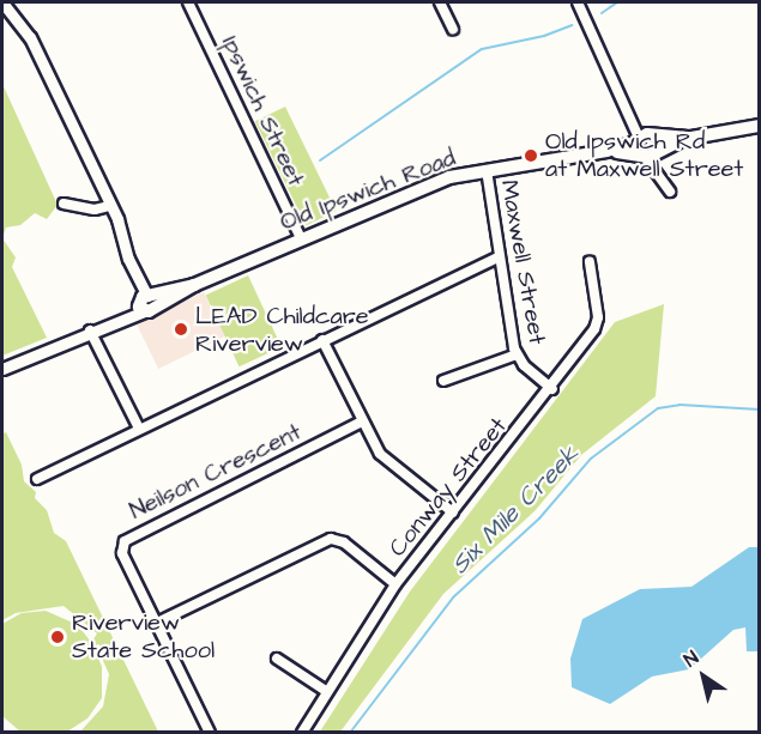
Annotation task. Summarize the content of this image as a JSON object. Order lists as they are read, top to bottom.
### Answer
{
  "streets": {
    "main road": ["Old Ipswich Road"],
    "street": [
      "Ipswich Street",
      "Maxwell Street",
      "Neilson Crescent",
      "Conway Street"
    ]
  },
  "crossings": [
    ["Ipswich Street", "Old Ipswich Road"],
    ["Old Ipswich Road", "Maxwell Street"],
    ["Maxwell Street", "Conway Street"]
  ],
  "water": ["Six Mile Creek"],
  "places": ["Old Ipswich Rd at Maxwell Street", "LEAD Childcare Riverview", "Riverview State School"],
  "north": "top left"
}
